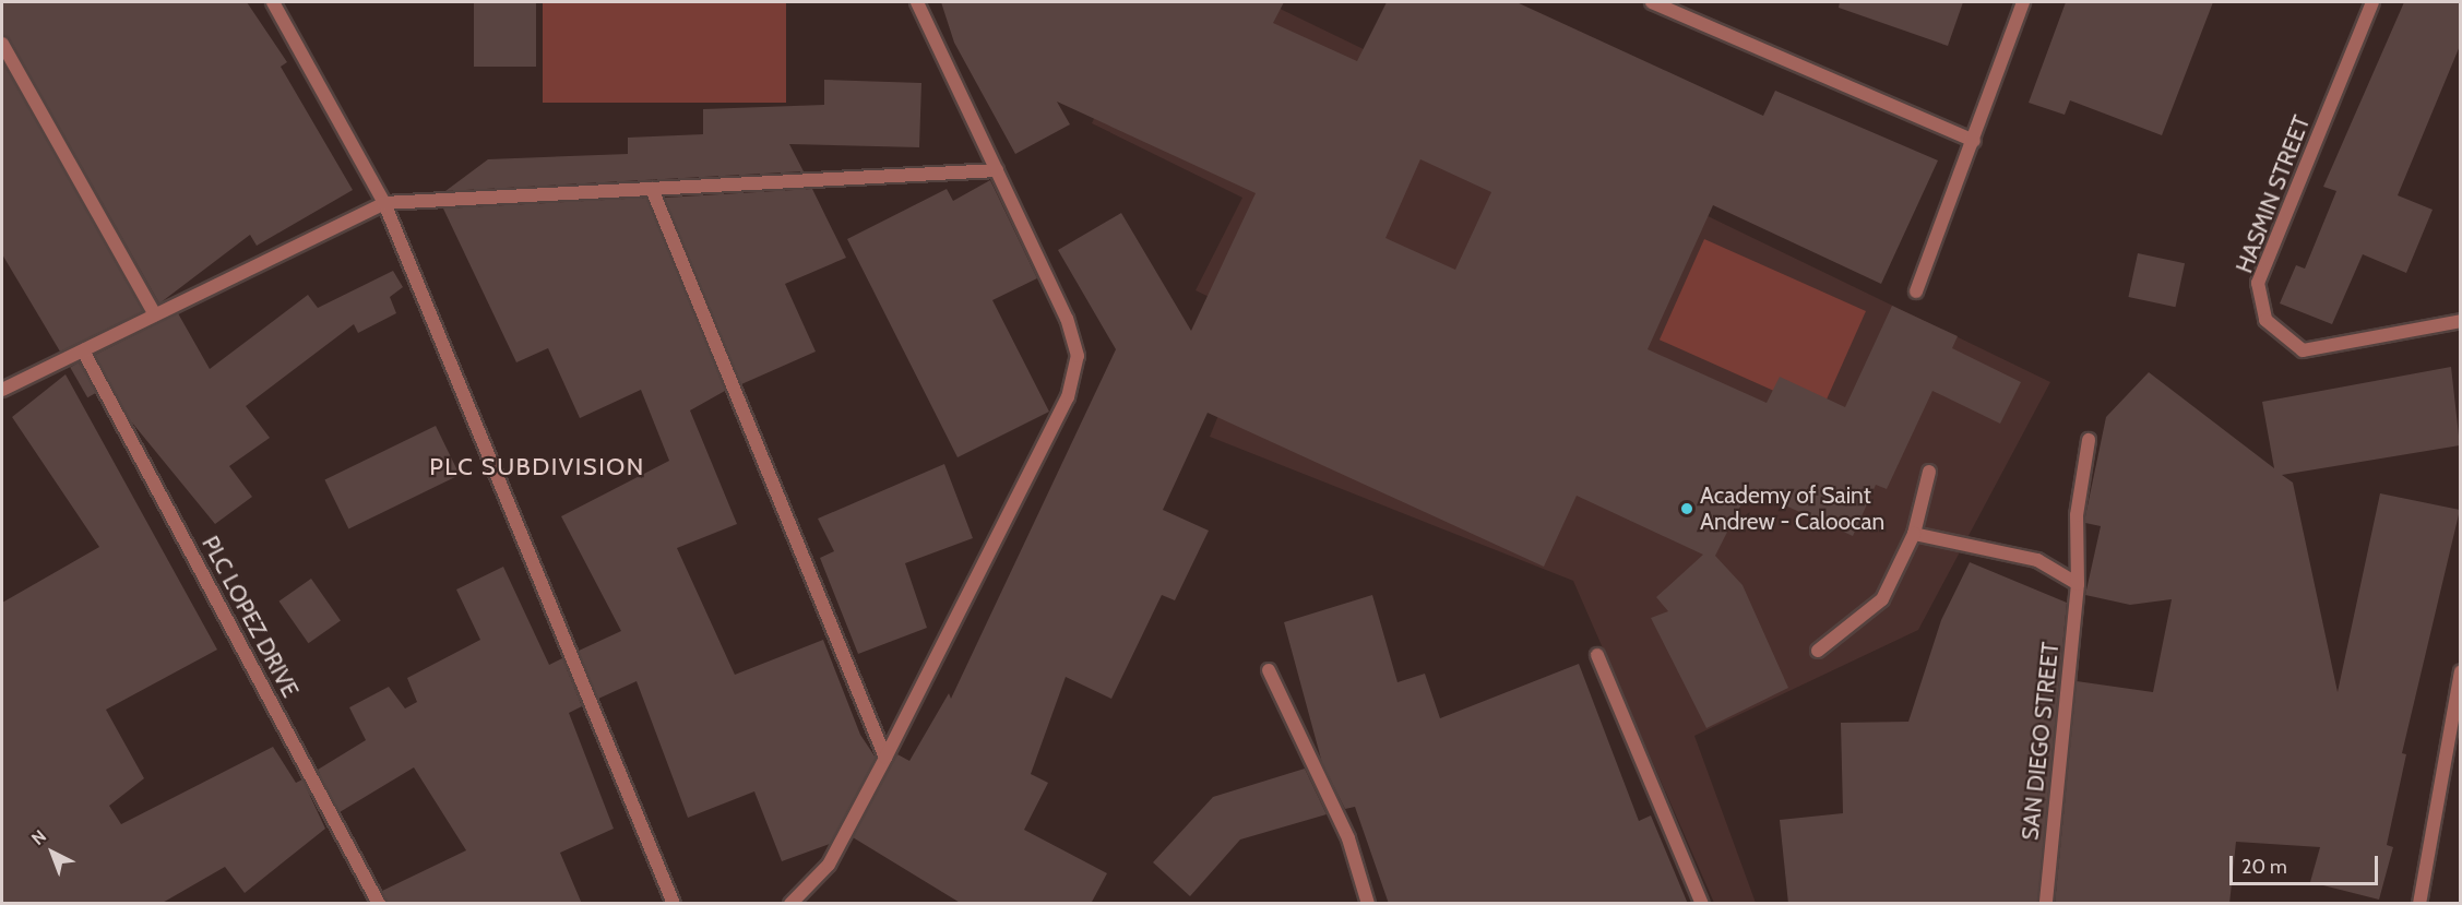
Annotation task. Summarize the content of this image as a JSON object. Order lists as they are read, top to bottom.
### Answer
{
  "streets": {
    "street": ["HASMIN STREET", "PLC LOPEZ DRIVE", "SAN DIEGO STREET"]
  },
  "districts": ["PLC SUBDIVISION"],
  "places": ["Academy of Saint Andrew - Caloocan"],
  "scale_bar": "20 m",
  "north": "top left"
}
